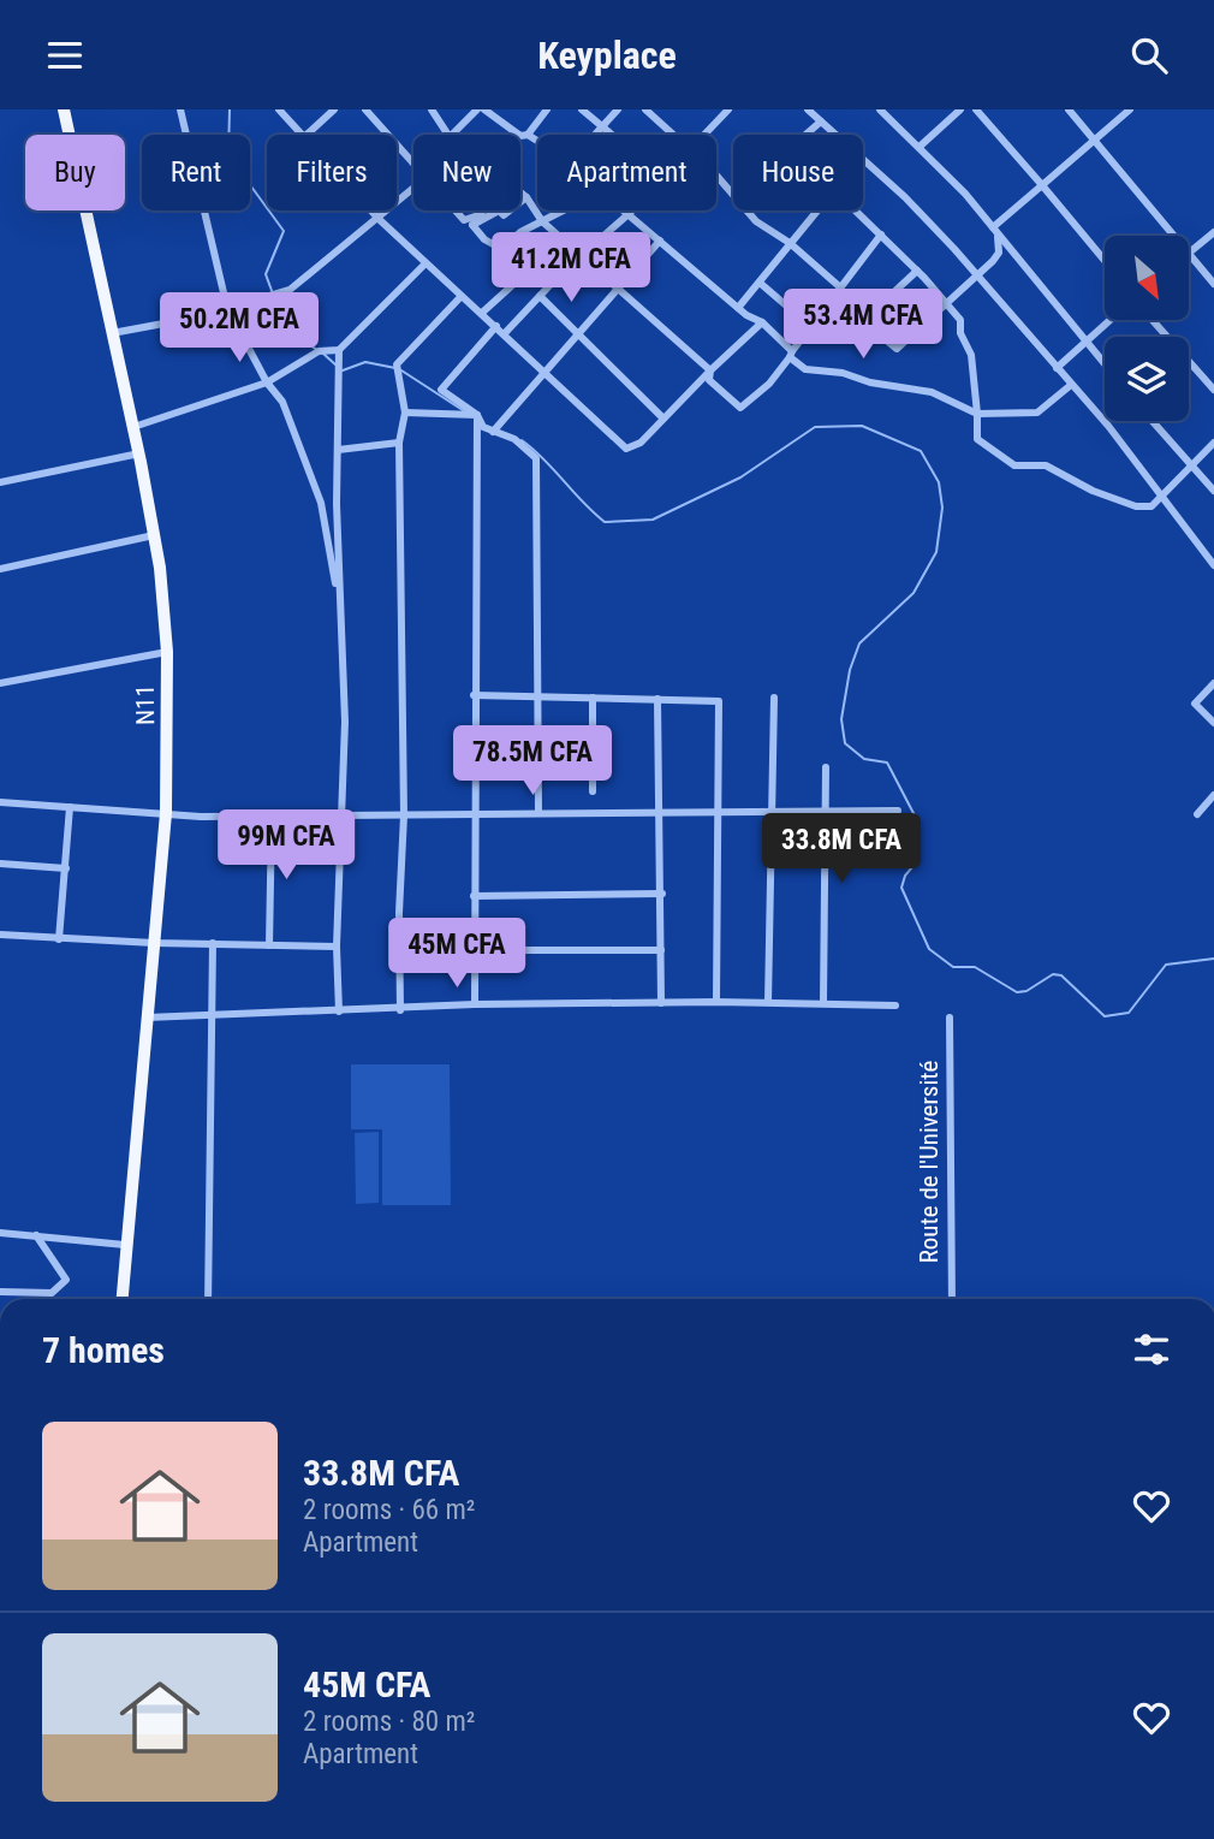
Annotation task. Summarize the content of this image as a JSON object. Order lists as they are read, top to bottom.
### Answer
{
  "streets": {
    "main road": ["N11"],
    "street": ["Route de l'Université"]
  },
  "north": "bottom right",
  "page": {
    "header": "Keyplace",
    "chip": [
      "Buy",
      "Rent",
      "Filters",
      "New",
      "Apartment",
      "House"
    ],
    "price": [
      "41.2M CFA",
      "53.4M CFA",
      "50.2M CFA",
      "78.5M CFA",
      "99M CFA",
      "33.8M CFA",
      "45M CFA"
    ],
    "heading": "7 homes",
    "list": [
      {
        "name": "33.8M CFA",
        "note": "2 rooms · 66 m² · Apartment"
      },
      {
        "name": "45M CFA",
        "note": "2 rooms · 80 m² · Apartment"
      }
    ]
  }
}
